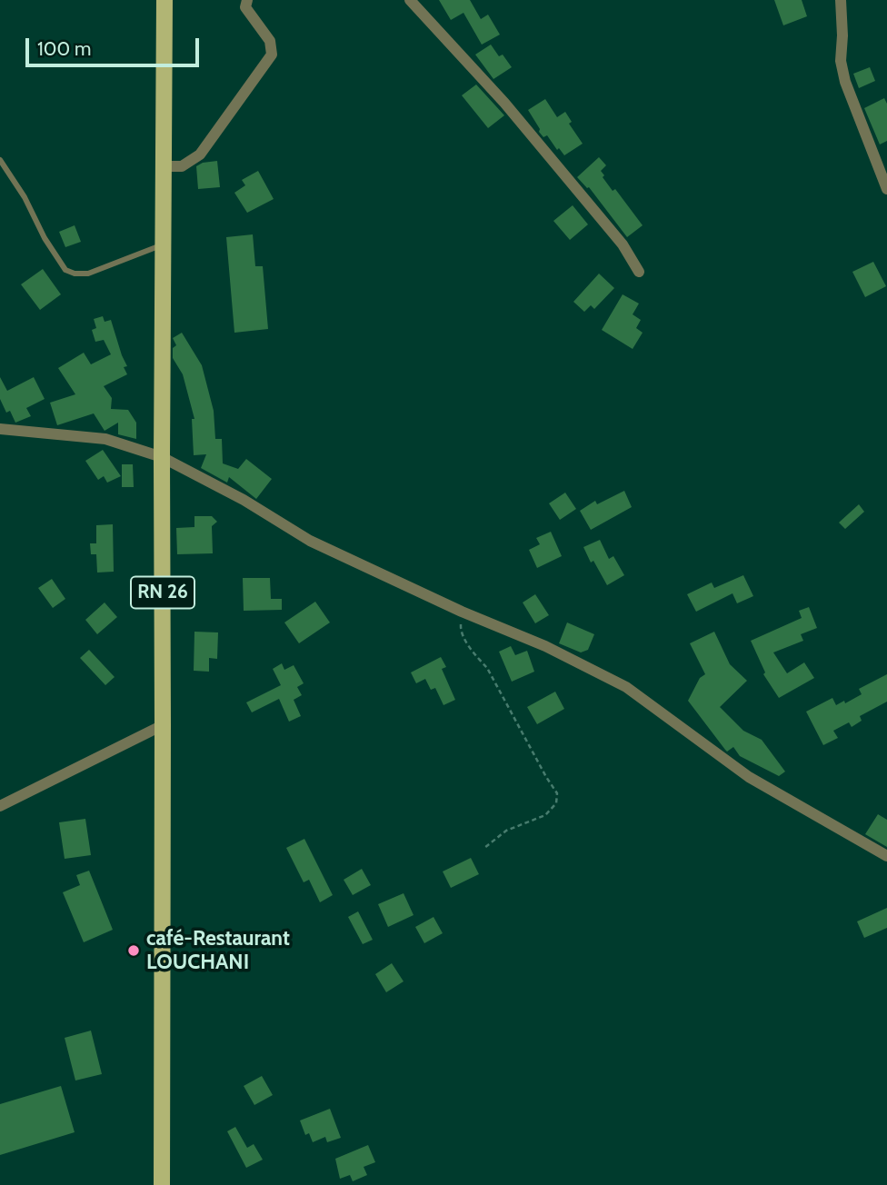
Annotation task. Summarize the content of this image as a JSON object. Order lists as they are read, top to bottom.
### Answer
{
  "streets": {
    "main road": ["RN 26"]
  },
  "places": ["café-Restaurant LOUCHANI"],
  "scale_bar": "100 m"
}
